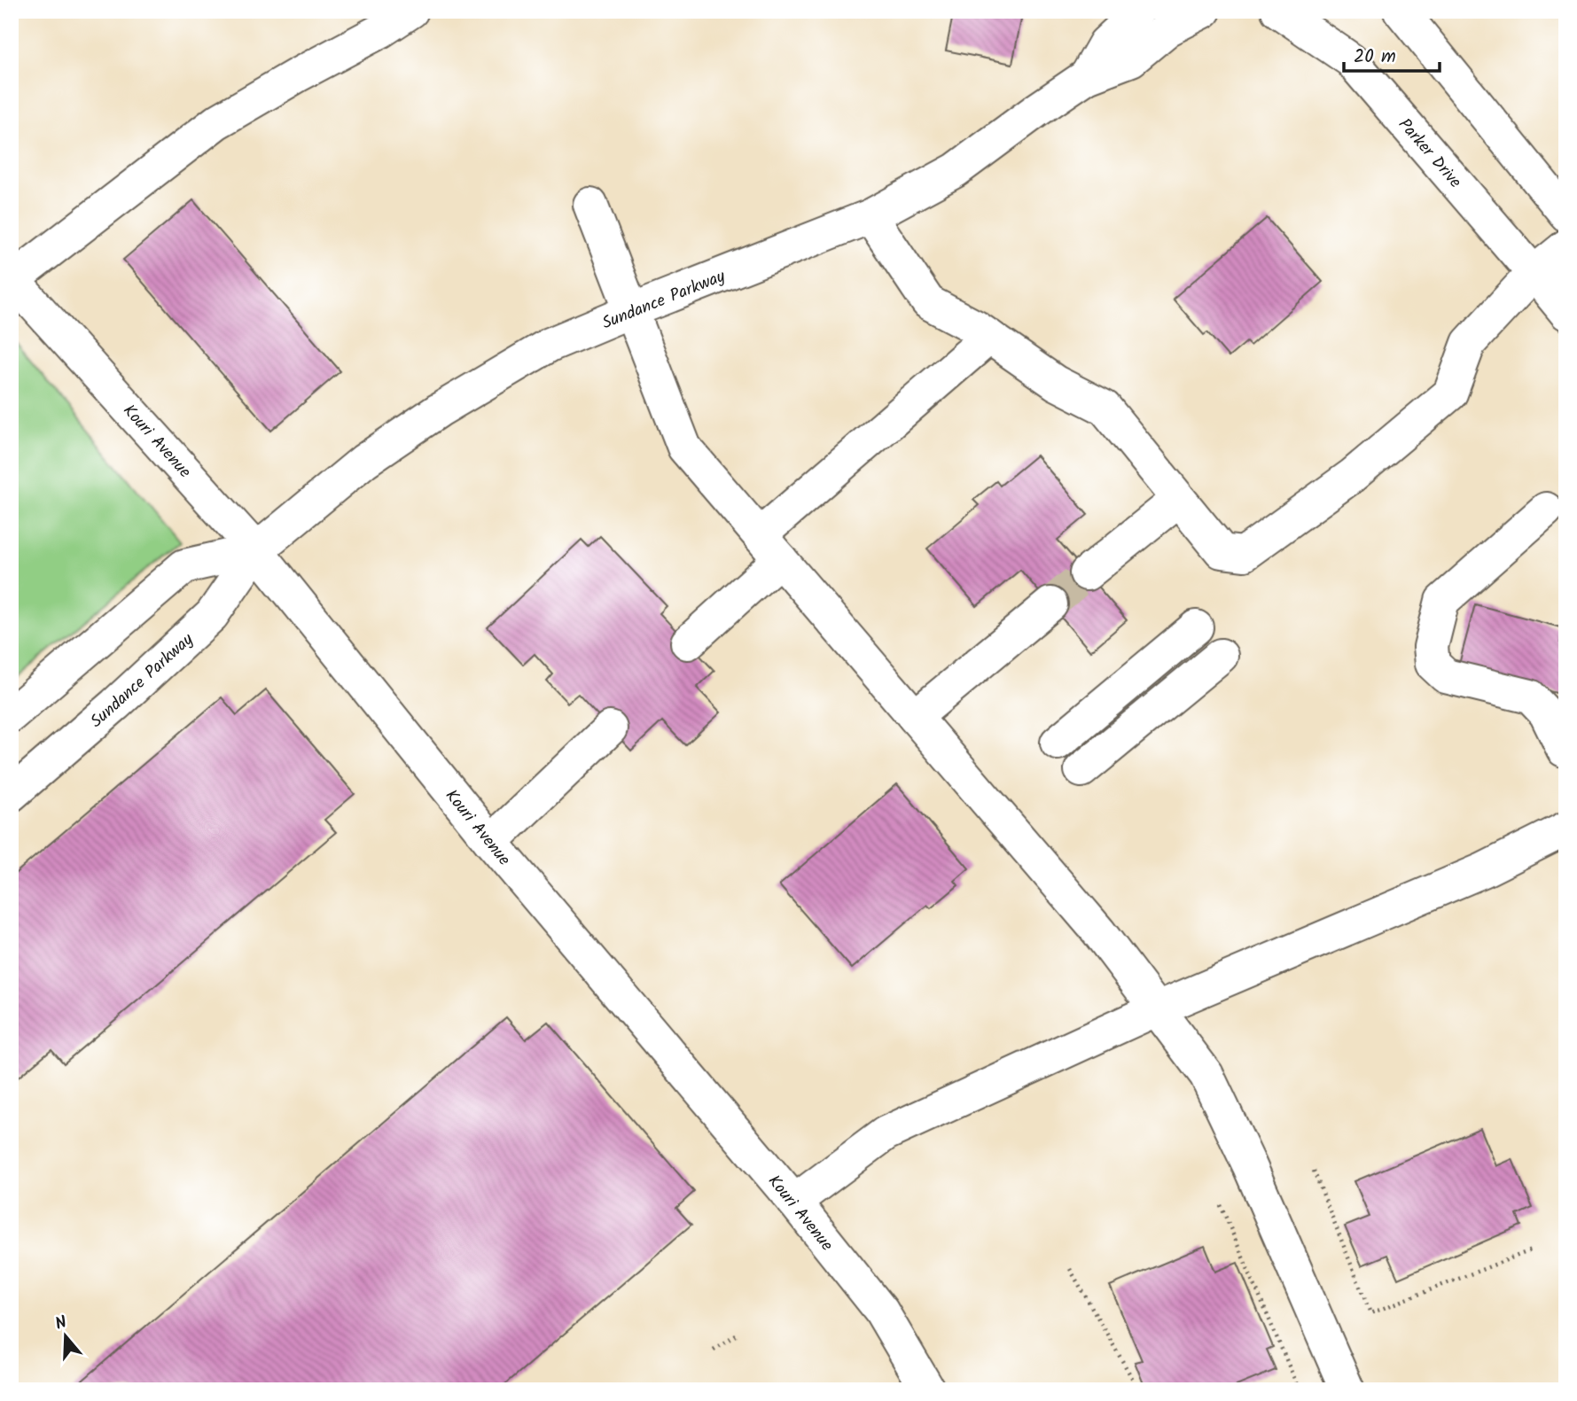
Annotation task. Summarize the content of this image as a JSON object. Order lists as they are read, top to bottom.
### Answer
{
  "streets": {
    "street": ["Parker Drive", "Sundance Parkway", "Kouri Avenue"]
  },
  "crossings": [
    ["Sundance Parkway", "Kouri Avenue"]
  ],
  "scale_bar": "20 m",
  "north": "top"
}
